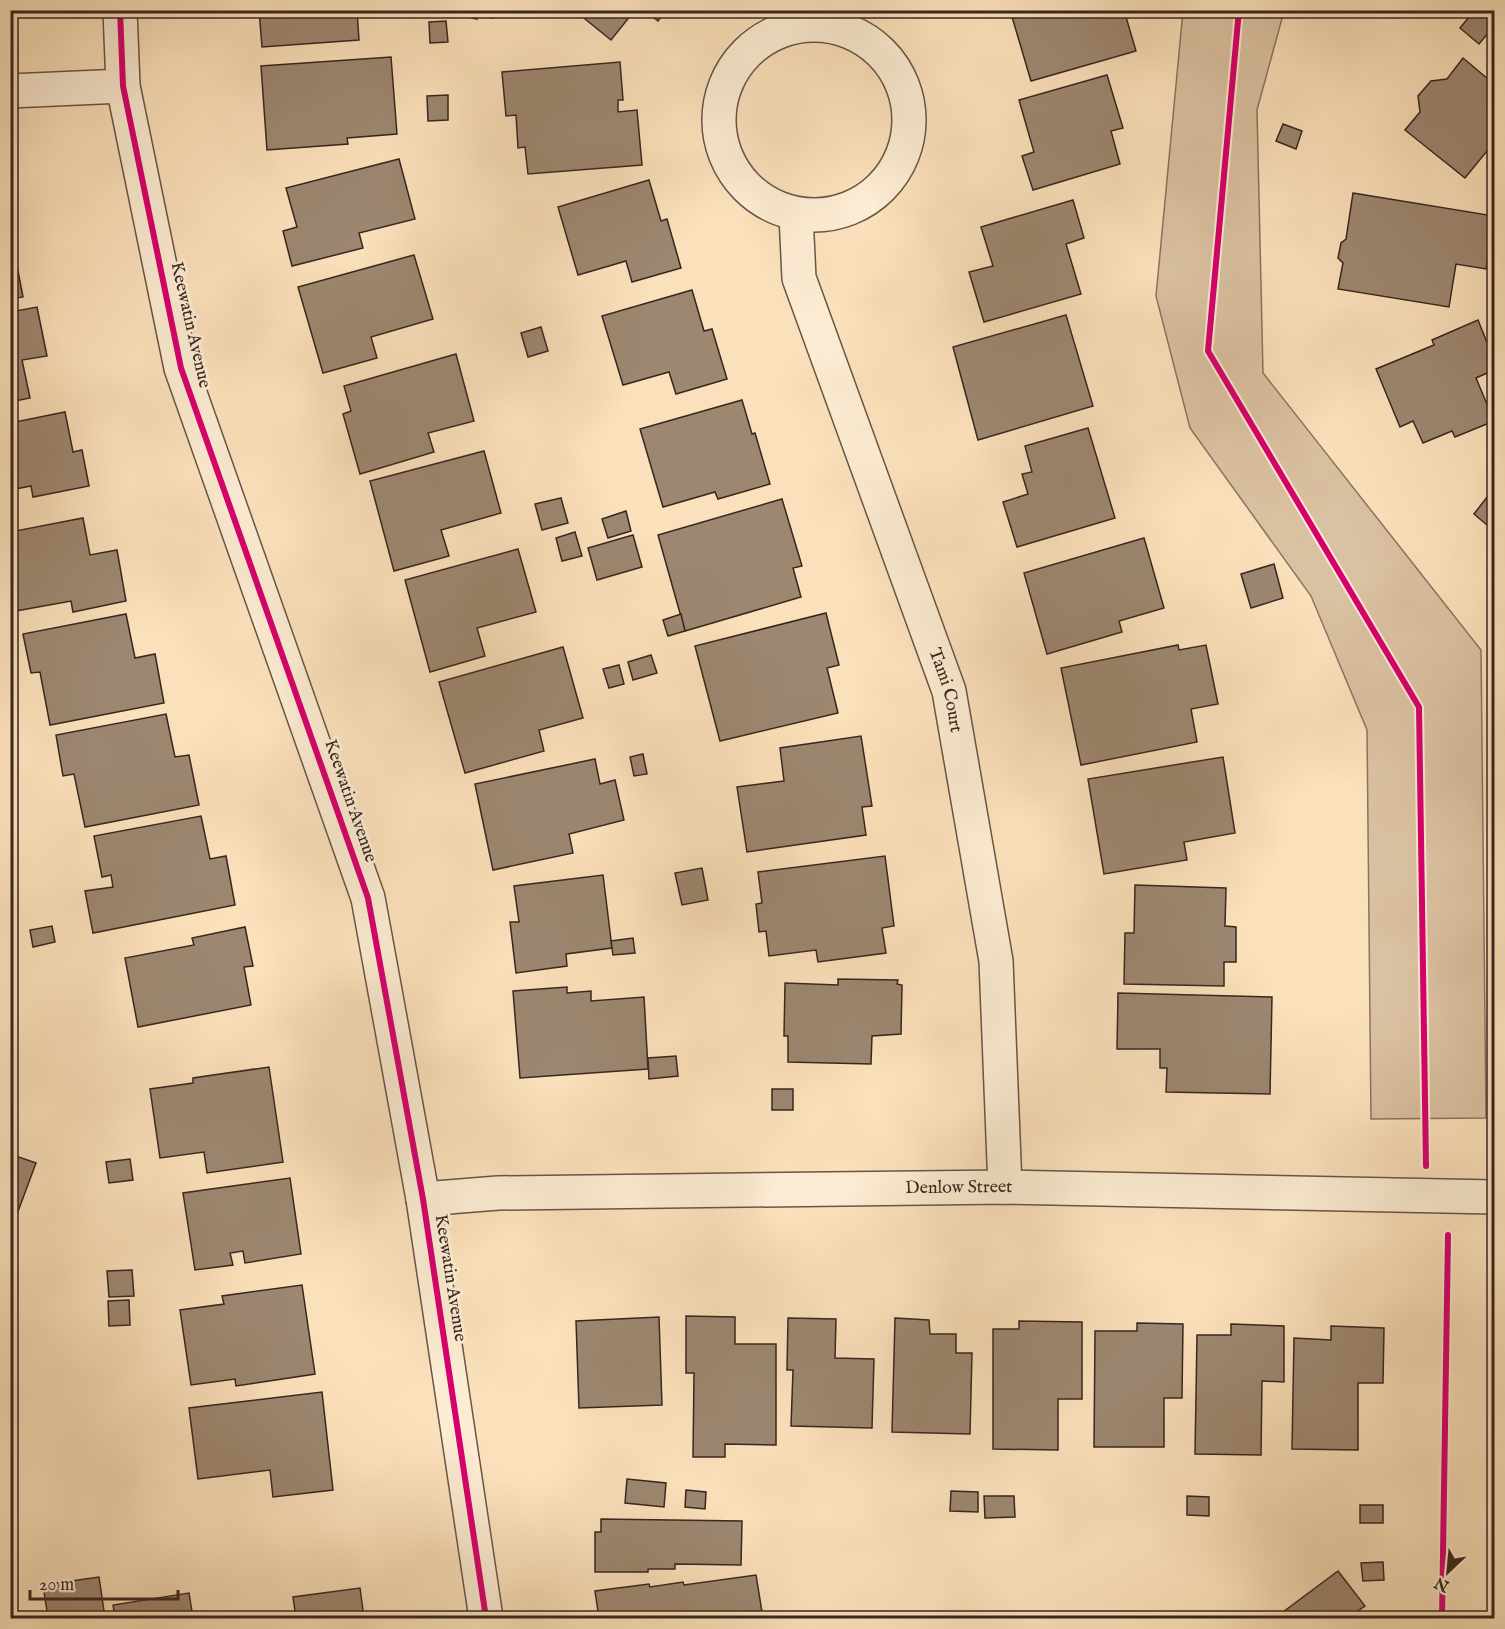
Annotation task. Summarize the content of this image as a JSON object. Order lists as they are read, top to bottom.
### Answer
{
  "streets": {
    "street": ["Keewatin Avenue", "Tami Court", "Denlow Street"]
  },
  "crossings": [
    ["Keewatin Avenue", "Denlow Street"],
    ["Tami Court", "Denlow Street"]
  ],
  "scale_bar": "20 m",
  "north": "bottom left"
}
